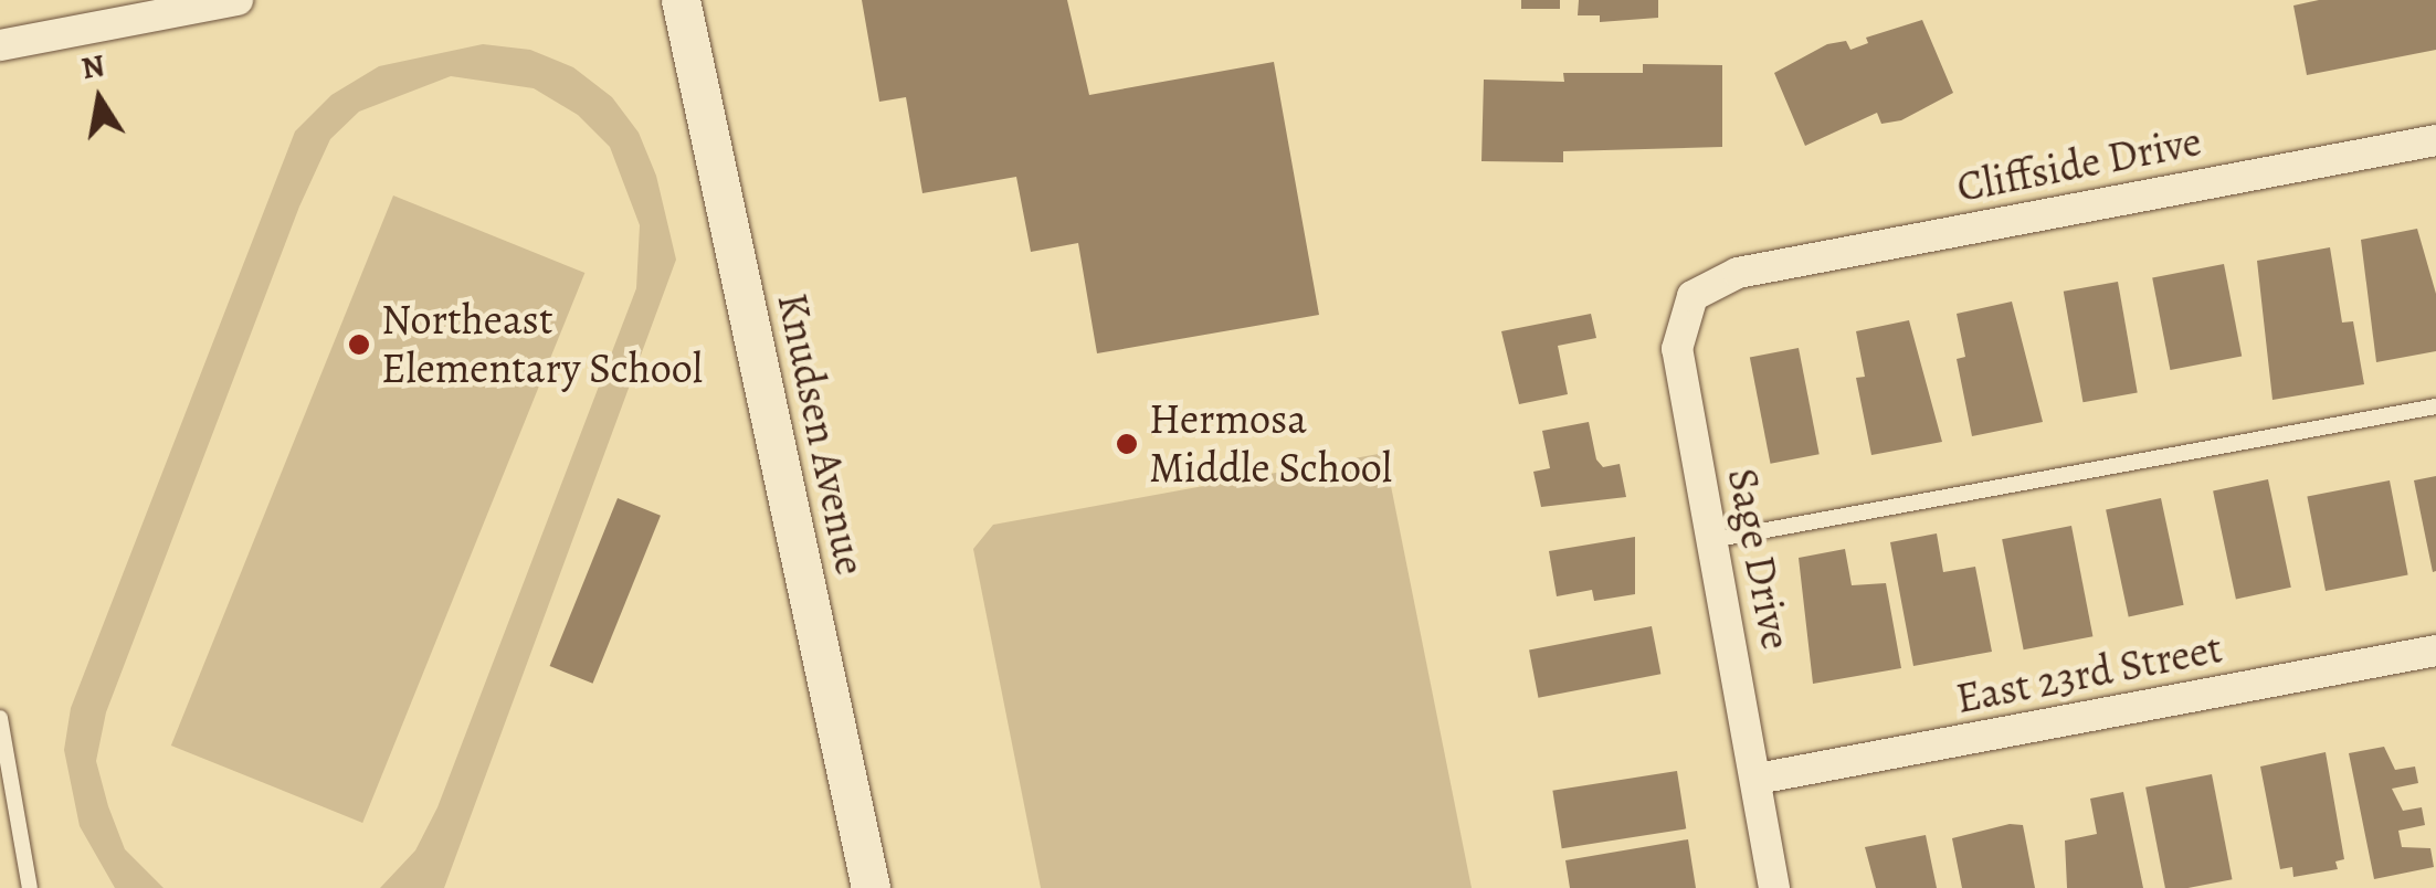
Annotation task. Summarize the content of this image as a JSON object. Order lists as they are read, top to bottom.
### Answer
{
  "streets": {
    "street": [
      "Cliffside Drive",
      "Knudsen Avenue",
      "Sage Drive",
      "East 23rd Street"
    ]
  },
  "crossings": [
    ["Cliffside Drive", "Sage Drive"],
    ["Sage Drive", "East 23rd Street"]
  ],
  "places": ["Northeast Elementary School", "Hermosa Middle School"],
  "north": "top"
}
